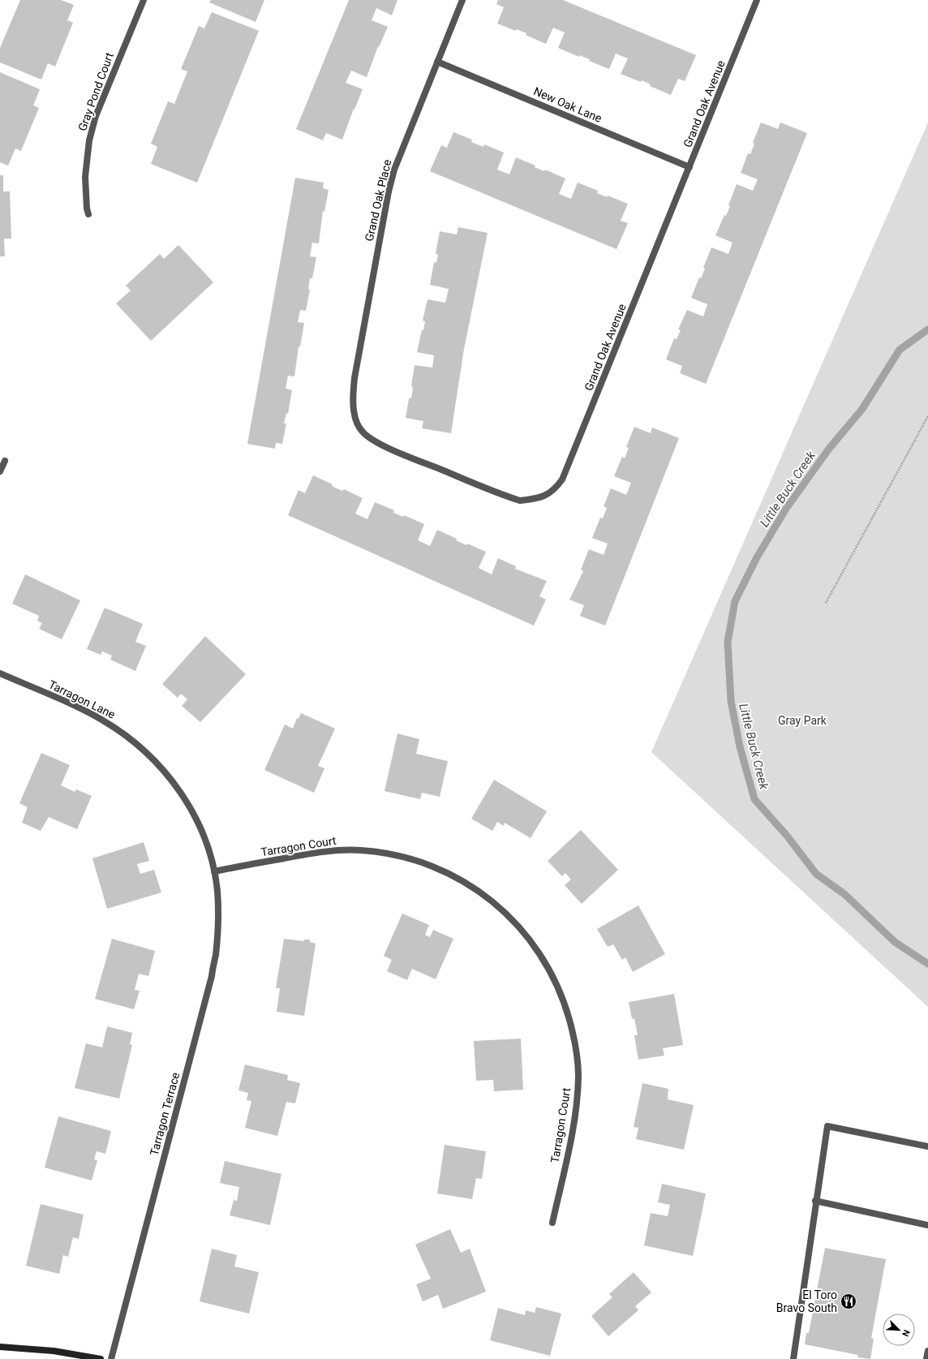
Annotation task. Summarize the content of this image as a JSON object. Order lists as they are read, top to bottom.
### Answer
{
  "streets": {
    "street": [
      "Gray Pond Court",
      "Grand Oak Avenue",
      "New Oak Lane",
      "Grand Oak Place",
      "Tarragon Lane",
      "Tarragon Court",
      "Tarragon Terrace"
    ]
  },
  "crossings": [
    ["Grand Oak Avenue", "New Oak Lane"],
    ["Grand Oak Avenue", "Grand Oak Place"],
    ["New Oak Lane", "Grand Oak Place"],
    ["Tarragon Lane", "Tarragon Court"],
    ["Tarragon Lane", "Tarragon Terrace"],
    ["Tarragon Court", "Tarragon Terrace"]
  ],
  "water": ["Little Buck Creek"],
  "parks": ["Gray Park"],
  "places": {
    "restaurant": ["El Toro Bravo South"]
  },
  "north": "bottom right"
}
